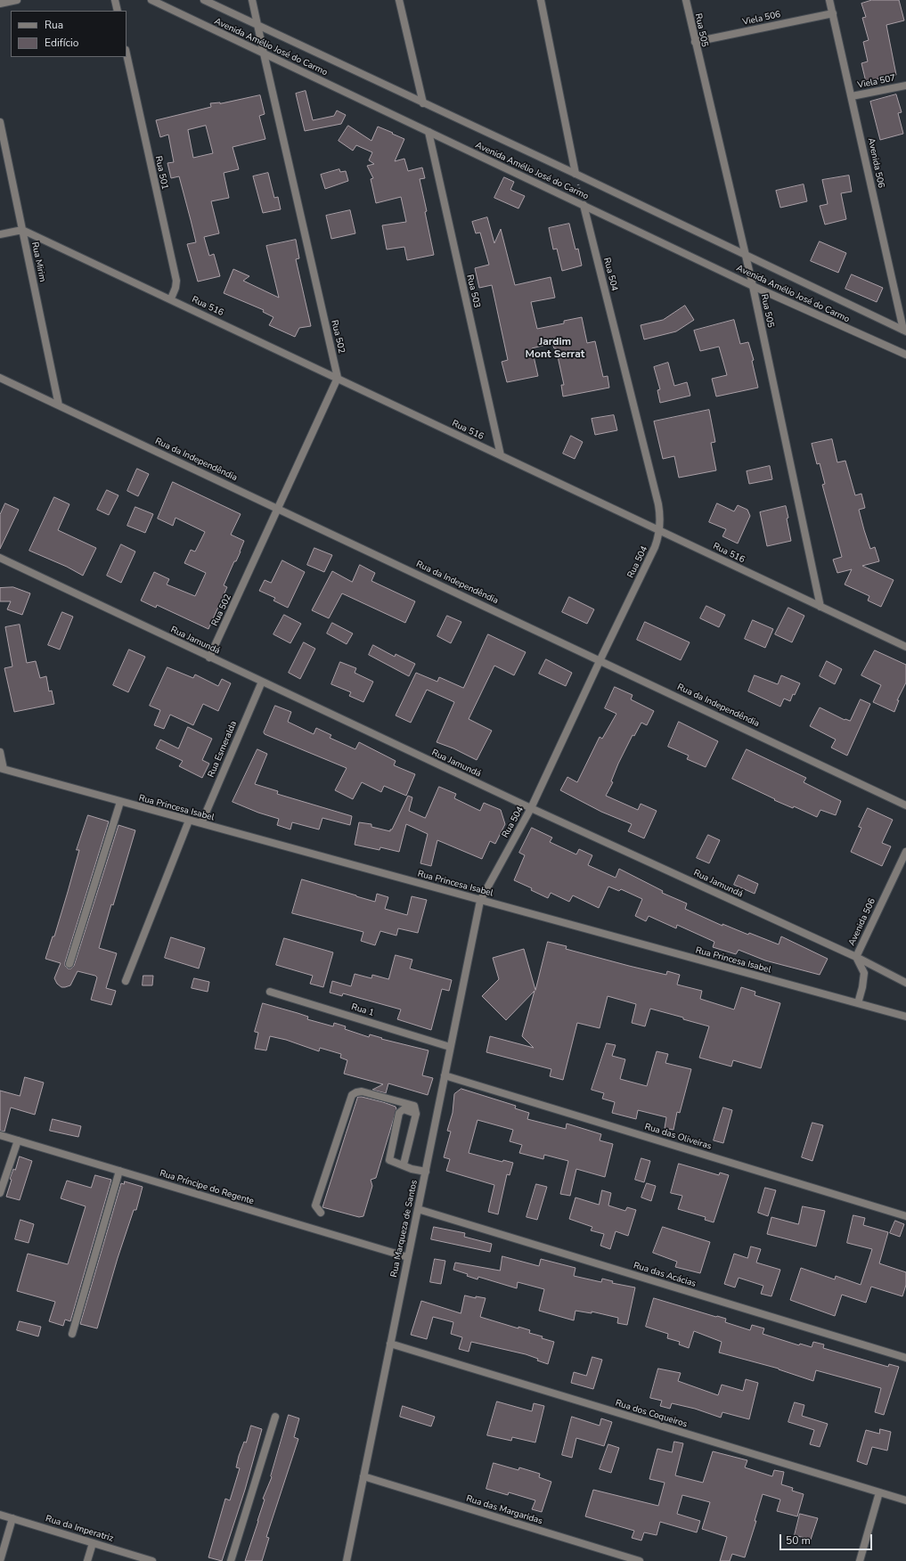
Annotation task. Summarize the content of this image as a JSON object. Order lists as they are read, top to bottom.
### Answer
{
  "streets": {
    "street": [
      "Viela 506",
      "Rua 505",
      "Avenida Amélio José do Carmo",
      "Viela 507",
      "Avenida 506",
      "Rua 501",
      "Rua Mirim",
      "Rua 504",
      "Rua 503",
      "Rua 516",
      "Rua 502",
      "Rua da Independêndia",
      "Rua Jamundá",
      "Rua Esmeralda",
      "Rua Princesa Isabel",
      "Rua 1",
      "Rua das Oliveiras",
      "Rua Príncipe do Regente",
      "Rua Marqueza de Santos",
      "Rua das Acácias",
      "Rua dos Coqueiros",
      "Rua das Margaridas",
      "Rua da Imperatriz"
    ]
  },
  "crossings": [
    ["Viela 506", "Rua 505"],
    ["Viela 506", "Avenida 506"],
    ["Rua 505", "Avenida Amélio José do Carmo"],
    ["Rua 505", "Rua 516"],
    ["Avenida Amélio José do Carmo", "Avenida 506"],
    ["Avenida Amélio José do Carmo", "Rua 504"],
    ["Avenida Amélio José do Carmo", "Rua 503"],
    ["Avenida Amélio José do Carmo", "Rua 502"],
    ["Viela 507", "Avenida 506"],
    ["Avenida 506", "Rua Jamundá"],
    ["Avenida 506", "Rua Princesa Isabel"],
    ["Rua 501", "Rua 516"],
    ["Rua Mirim", "Rua 516"],
    ["Rua Mirim", "Rua da Independêndia"],
    ["Rua 504", "Rua 516"],
    ["Rua 504", "Rua da Independêndia"],
    ["Rua 504", "Rua Jamundá"],
    ["Rua 504", "Rua Princesa Isabel"],
    ["Rua 504", "Rua Marqueza de Santos"],
    ["Rua 503", "Rua 516"],
    ["Rua 516", "Rua 502"],
    ["Rua 502", "Rua da Independêndia"],
    ["Rua 502", "Rua Jamundá"],
    ["Rua Jamundá", "Rua Esmeralda"],
    ["Rua Esmeralda", "Rua Princesa Isabel"],
    ["Rua Princesa Isabel", "Rua Marqueza de Santos"],
    ["Rua 1", "Rua Marqueza de Santos"],
    ["Rua das Oliveiras", "Rua Marqueza de Santos"],
    ["Rua Príncipe do Regente", "Rua Marqueza de Santos"],
    ["Rua Marqueza de Santos", "Rua das Acácias"],
    ["Rua Marqueza de Santos", "Rua dos Coqueiros"],
    ["Rua Marqueza de Santos", "Rua das Margaridas"]
  ],
  "districts": ["Jardim Mont Serrat"],
  "legend": ["Rua", "Edifício"],
  "scale_bar": "50 m"
}
